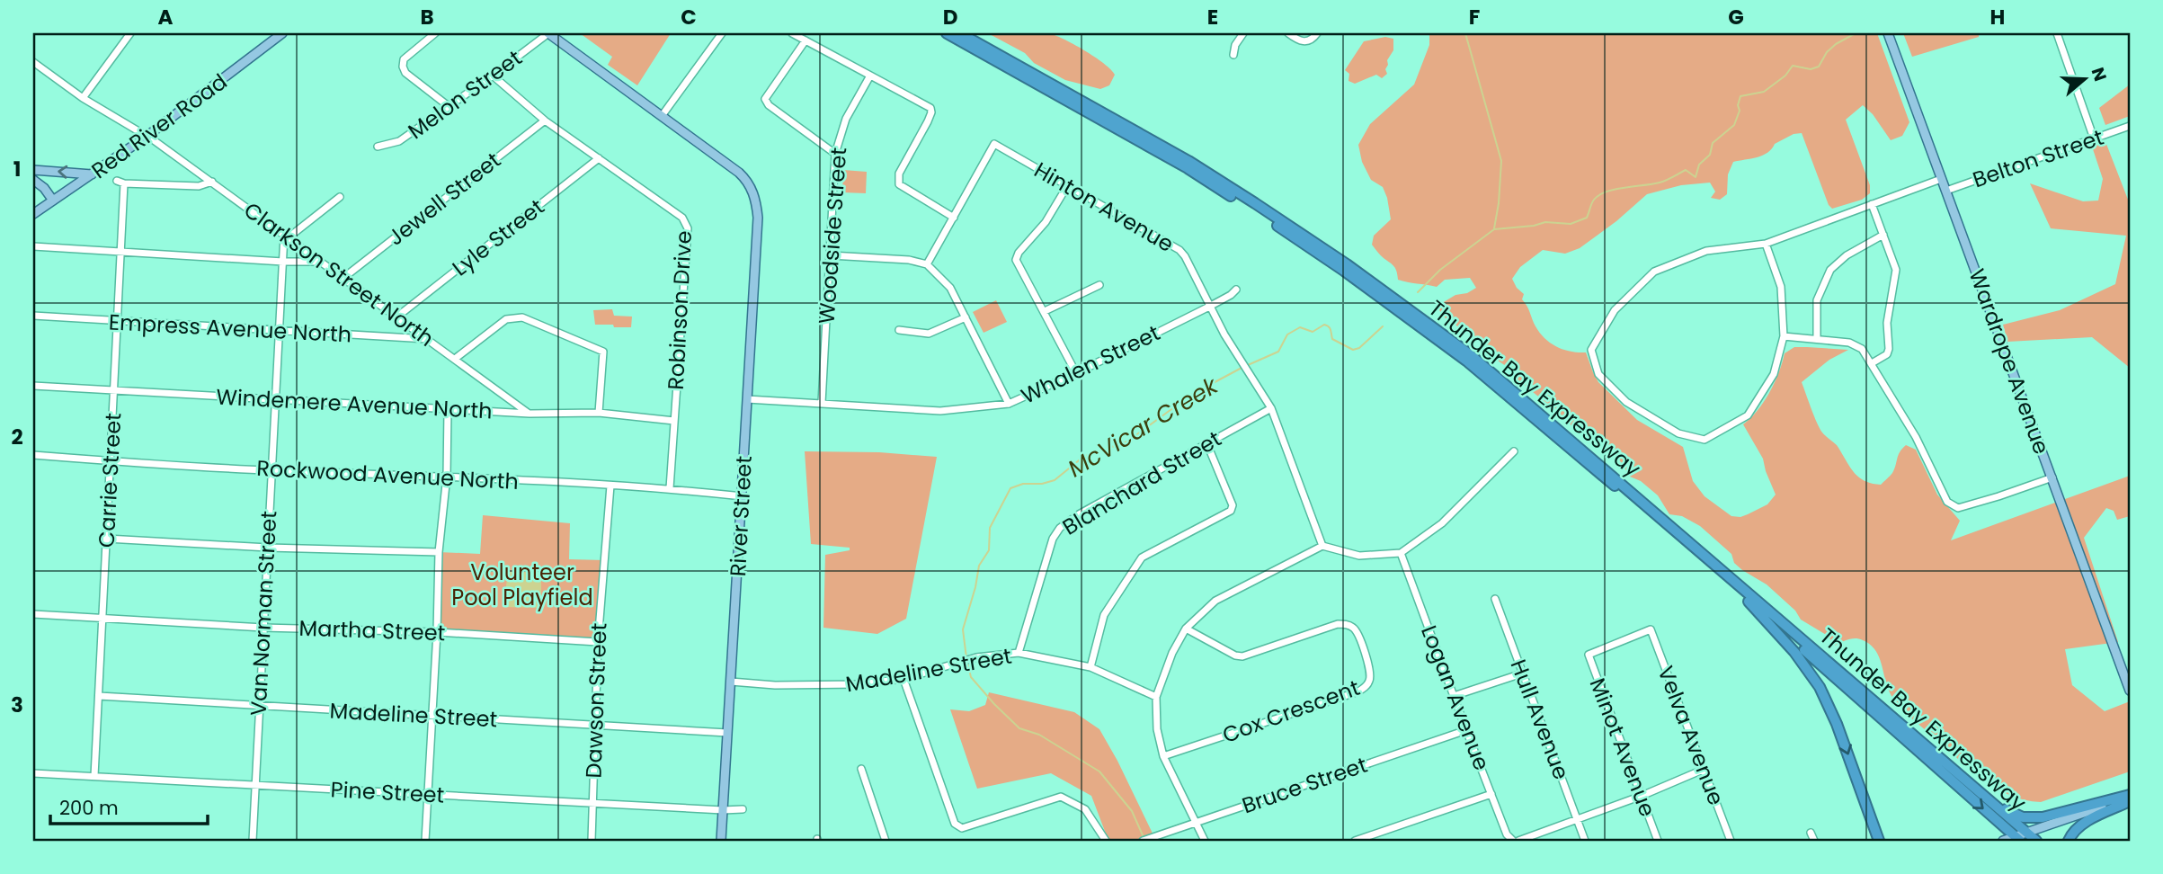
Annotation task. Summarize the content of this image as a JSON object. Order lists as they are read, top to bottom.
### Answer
{
  "streets": {
    "highway": ["Thunder Bay Expressway"],
    "main road": ["Red River Road", "Wardrope Avenue", "River Street"],
    "street": [
      "Melon Street",
      "Belton Street",
      "Jewell Street",
      "Hinton Avenue",
      "Woodside Street",
      "Lyle Street",
      "Clarkson Street North",
      "Robinson Drive",
      "Empress Avenue North",
      "Whalen Street",
      "Windemere Avenue North",
      "Rockwood Avenue North",
      "Carrie Street",
      "Blanchard Street",
      "Van Norman Street",
      "Martha Street",
      "Madeline Street",
      "Logan Avenue",
      "Dawson Street",
      "Cox Crescent",
      "Hull Avenue",
      "Velva Avenue",
      "Minot Avenue",
      "Bruce Street",
      "Pine Street"
    ]
  },
  "crossings": [
    ["Melon Street", "Robinson Drive"],
    ["Red River Road", "Clarkson Street North"],
    ["Belton Street", "Wardrope Avenue"],
    ["Jewell Street", "Clarkson Street North"],
    ["Jewell Street", "Robinson Drive"],
    ["Hinton Avenue", "Whalen Street"],
    ["Hinton Avenue", "Blanchard Street"],
    ["Woodside Street", "Whalen Street"],
    ["Lyle Street", "Clarkson Street North"],
    ["Lyle Street", "Robinson Drive"],
    ["Clarkson Street North", "Empress Avenue North"],
    ["Clarkson Street North", "Windemere Avenue North"],
    ["Clarkson Street North", "Carrie Street"],
    ["Clarkson Street North", "Van Norman Street"],
    ["Robinson Drive", "Windemere Avenue North"],
    ["Robinson Drive", "Rockwood Avenue North"],
    ["Empress Avenue North", "Carrie Street"],
    ["Empress Avenue North", "Van Norman Street"],
    ["Whalen Street", "River Street"],
    ["Windemere Avenue North", "Carrie Street"],
    ["Windemere Avenue North", "Van Norman Street"],
    ["Rockwood Avenue North", "Carrie Street"],
    ["Rockwood Avenue North", "River Street"],
    ["Rockwood Avenue North", "Van Norman Street"],
    ["Rockwood Avenue North", "Dawson Street"],
    ["Carrie Street", "Martha Street"],
    ["Carrie Street", "Madeline Street"],
    ["Carrie Street", "Pine Street"],
    ["Blanchard Street", "Madeline Street"],
    ["River Street", "Madeline Street"],
    ["River Street", "Pine Street"],
    ["Van Norman Street", "Martha Street"],
    ["Van Norman Street", "Madeline Street"],
    ["Van Norman Street", "Pine Street"],
    ["Martha Street", "Dawson Street"],
    ["Madeline Street", "Dawson Street"],
    ["Logan Avenue", "Bruce Street"],
    ["Dawson Street", "Pine Street"],
    ["Velva Avenue", "Minot Avenue"]
  ],
  "water": ["McVicar Creek"],
  "parks": ["Volunteer Pool Playfield"],
  "scale_bar": "200 m",
  "north": "right",
  "grid": {
    "columns": [
      "A",
      "B",
      "C",
      "D",
      "E",
      "F",
      "G",
      "H"
    ],
    "rows": ["1", "2", "3"]
  }
}
